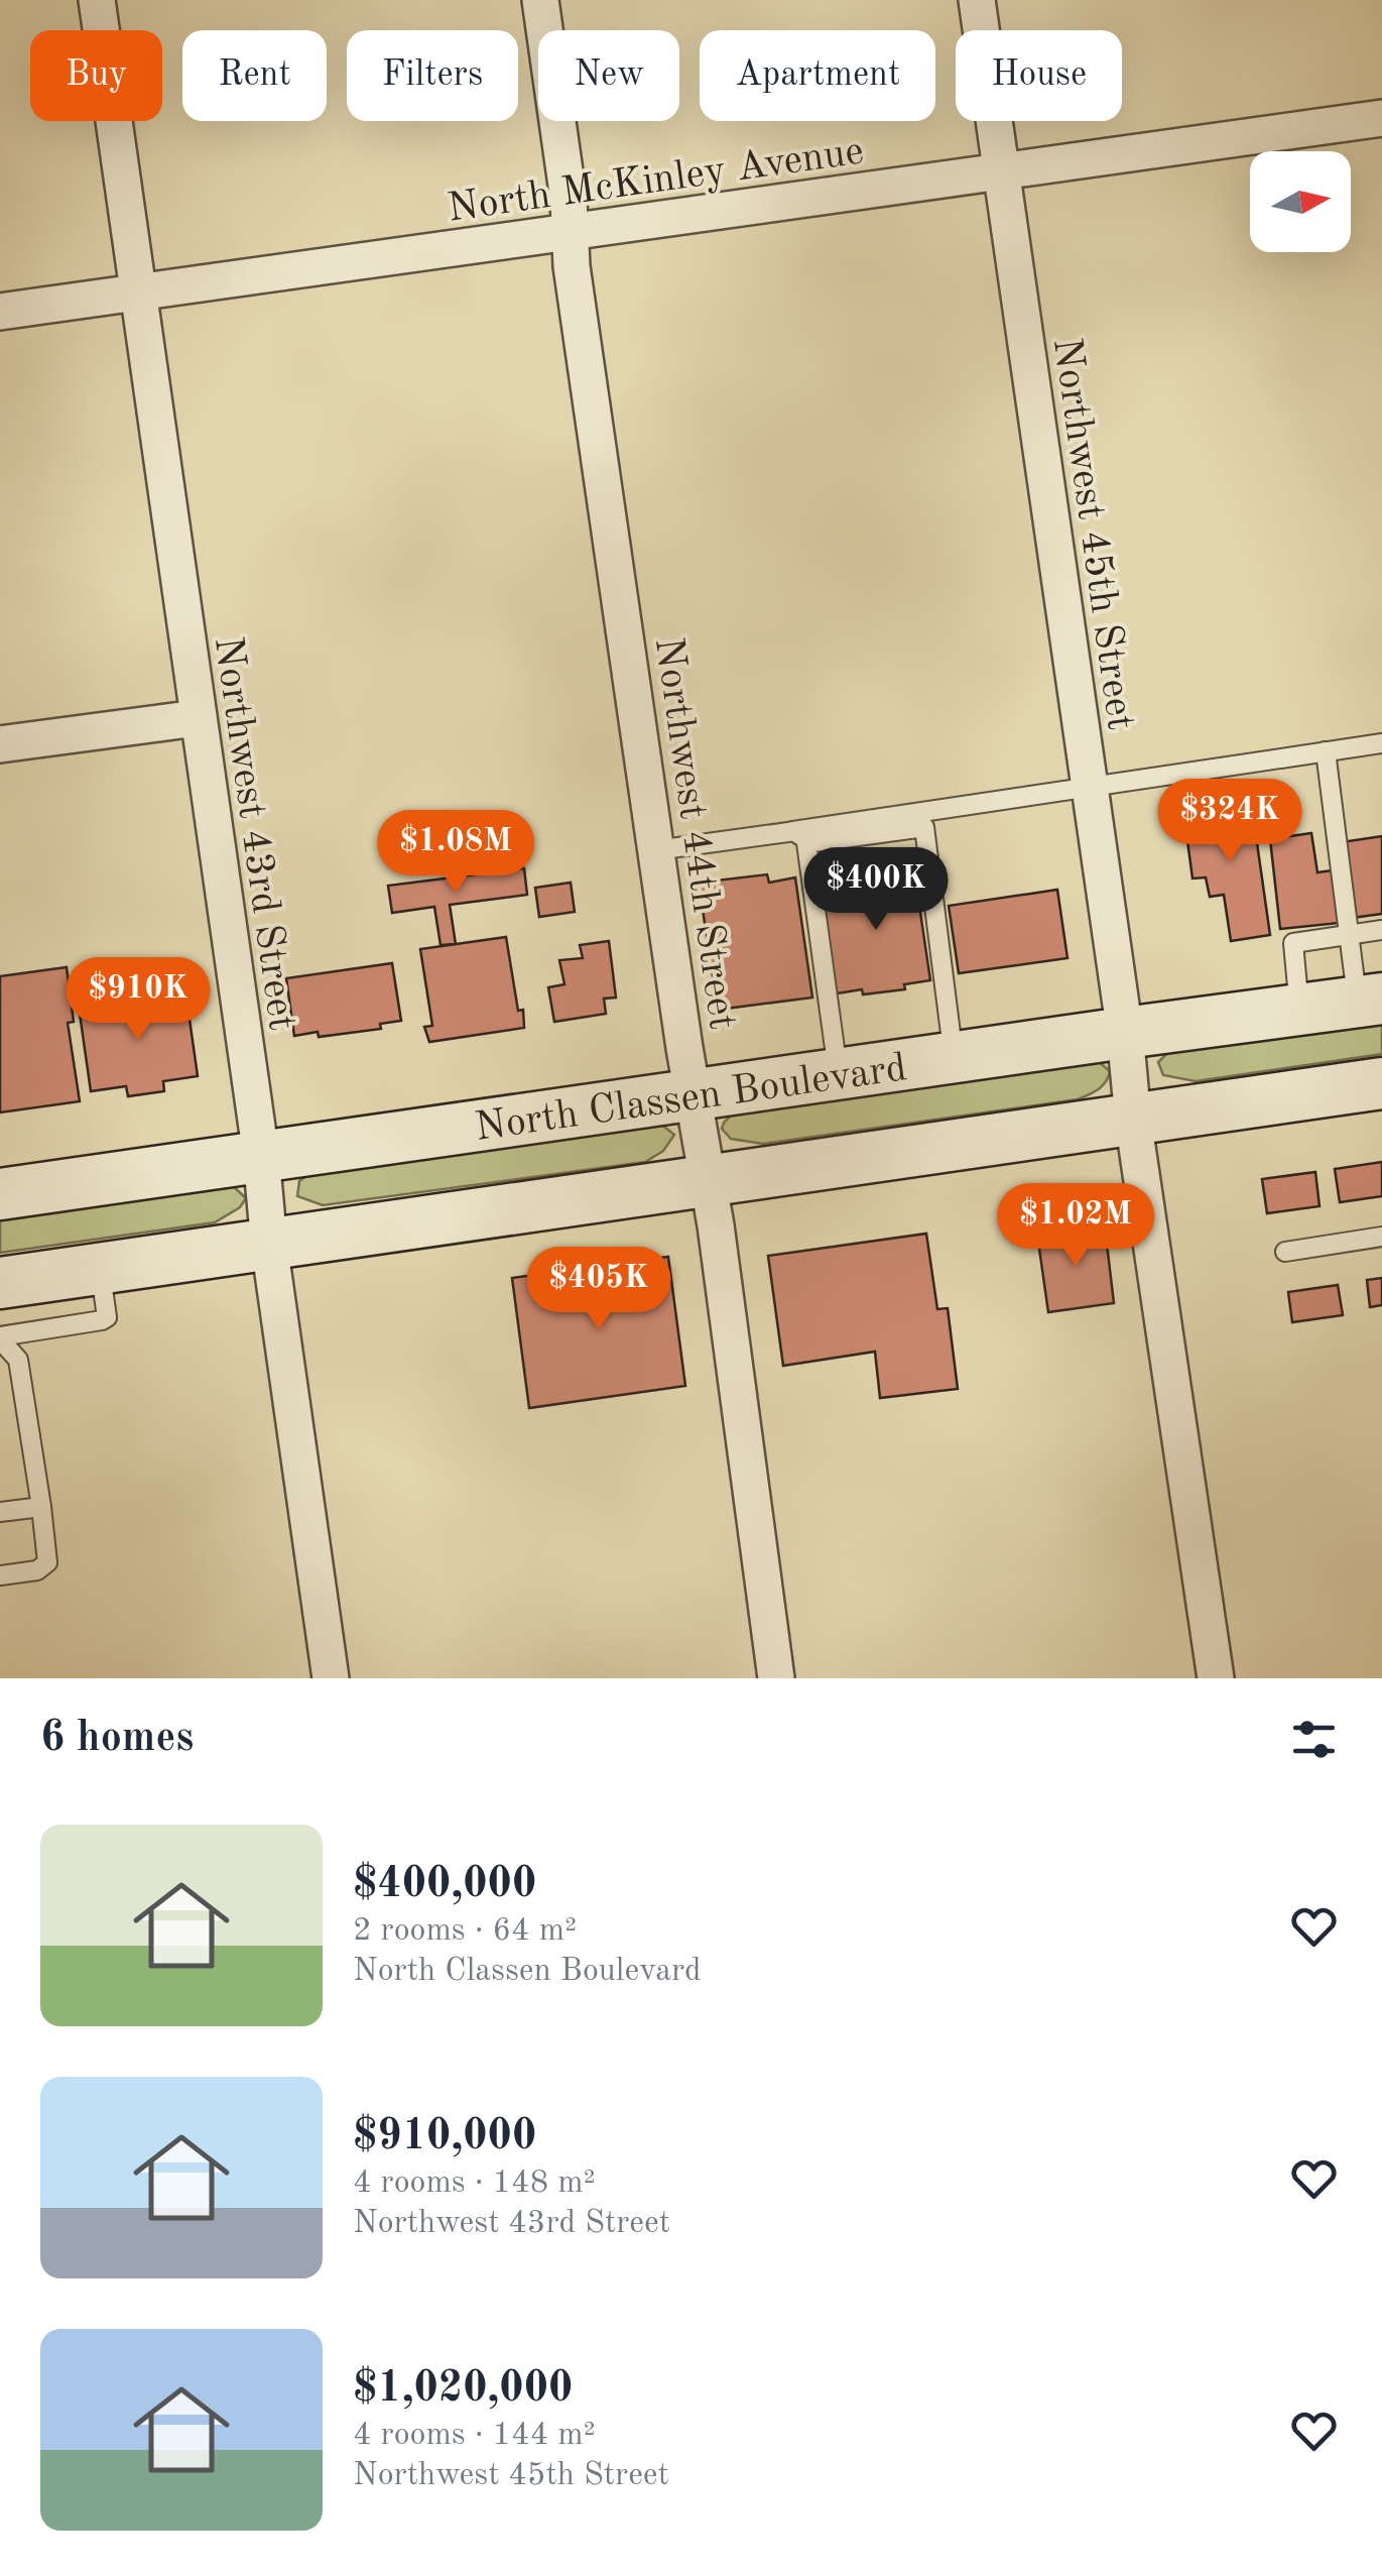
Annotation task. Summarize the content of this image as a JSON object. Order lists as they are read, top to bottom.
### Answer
{
  "streets": {
    "main road": ["North Classen Boulevard"],
    "street": [
      "North McKinley Avenue",
      "Northwest 45th Street",
      "Northwest 43rd Street",
      "Northwest 44th Street"
    ]
  },
  "crossings": [
    ["North McKinley Avenue", "Northwest 45th Street"],
    ["North McKinley Avenue", "Northwest 43rd Street"],
    ["North McKinley Avenue", "Northwest 44th Street"],
    ["Northwest 45th Street", "North Classen Boulevard"],
    ["Northwest 43rd Street", "North Classen Boulevard"],
    ["Northwest 44th Street", "North Classen Boulevard"]
  ],
  "north": "right",
  "page": {
    "chip": [
      "Buy",
      "Rent",
      "Filters",
      "New",
      "Apartment",
      "House"
    ],
    "price": [
      "$324K",
      "$1.08M",
      "$400K",
      "$910K",
      "$1.02M",
      "$405K"
    ],
    "heading": "6 homes",
    "list": [
      {
        "name": "$400,000",
        "note": "2 rooms · 64 m² · North Classen Boulevard"
      },
      {
        "name": "$910,000",
        "note": "4 rooms · 148 m² · Northwest 43rd Street"
      },
      {
        "name": "$1,020,000",
        "note": "4 rooms · 144 m² · Northwest 45th Street"
      }
    ]
  }
}
